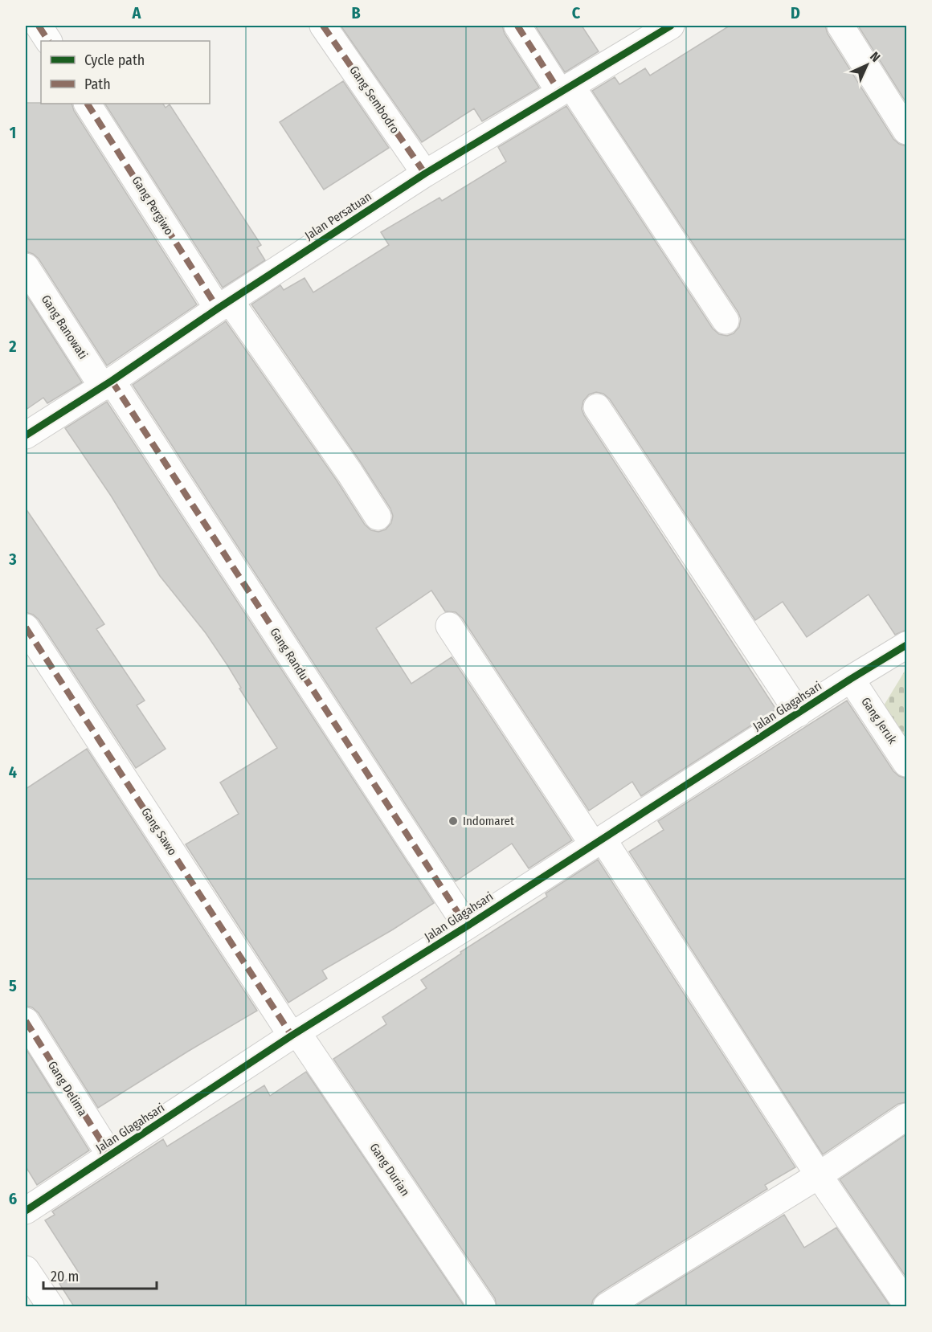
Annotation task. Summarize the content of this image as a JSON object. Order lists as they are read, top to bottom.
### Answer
{
  "streets": {
    "street": [
      "Gang Sembodro",
      "Gang Pergiwo",
      "Jalan Persatuan",
      "Gang Banowati",
      "Gang Randu",
      "Jalan Glagahsari",
      "Gang Jeruk",
      "Gang Sawo",
      "Gang Delima",
      "Gang Durian"
    ]
  },
  "crossings": [
    ["Gang Sembodro", "Jalan Persatuan"],
    ["Gang Pergiwo", "Jalan Persatuan"],
    ["Jalan Persatuan", "Gang Banowati"],
    ["Jalan Persatuan", "Gang Randu"],
    ["Gang Banowati", "Gang Randu"],
    ["Gang Randu", "Jalan Glagahsari"],
    ["Jalan Glagahsari", "Gang Jeruk"],
    ["Jalan Glagahsari", "Gang Sawo"],
    ["Jalan Glagahsari", "Gang Delima"],
    ["Jalan Glagahsari", "Gang Durian"],
    ["Gang Sawo", "Gang Durian"]
  ],
  "places": ["Indomaret"],
  "legend": ["Cycle path", "Path"],
  "scale_bar": "20 m",
  "north": "top right",
  "grid": {
    "columns": [
      "A",
      "B",
      "C",
      "D"
    ],
    "rows": [
      "1",
      "2",
      "3",
      "4",
      "5",
      "6"
    ]
  }
}
